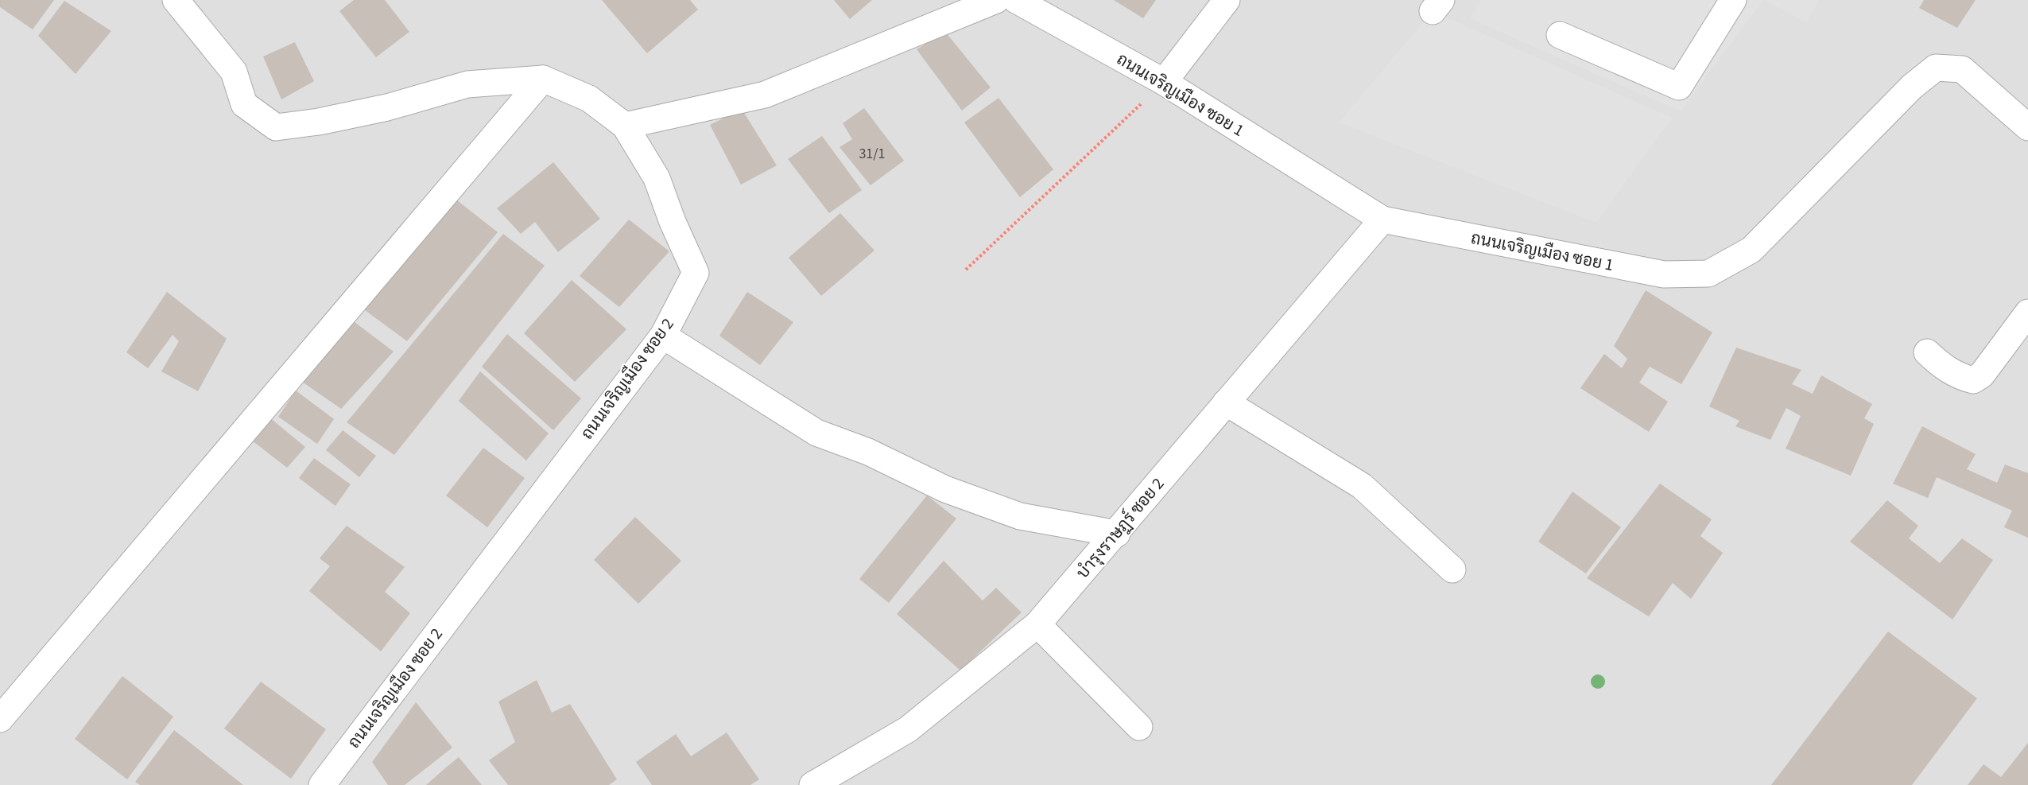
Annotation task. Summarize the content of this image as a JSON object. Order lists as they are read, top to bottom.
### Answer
{
  "streets": {
    "street": ["ถนนเจริญเมือง ซอย 1", "ถนนเจริญเมือง ซอย 2", "บำรุงราษฏร์ ซอย 2"]
  },
  "crossings": [
    ["ถนนเจริญเมือง ซอย 1", "บำรุงราษฏร์ ซอย 2"]
  ],
  "house_numbers": ["31/1"]
}
